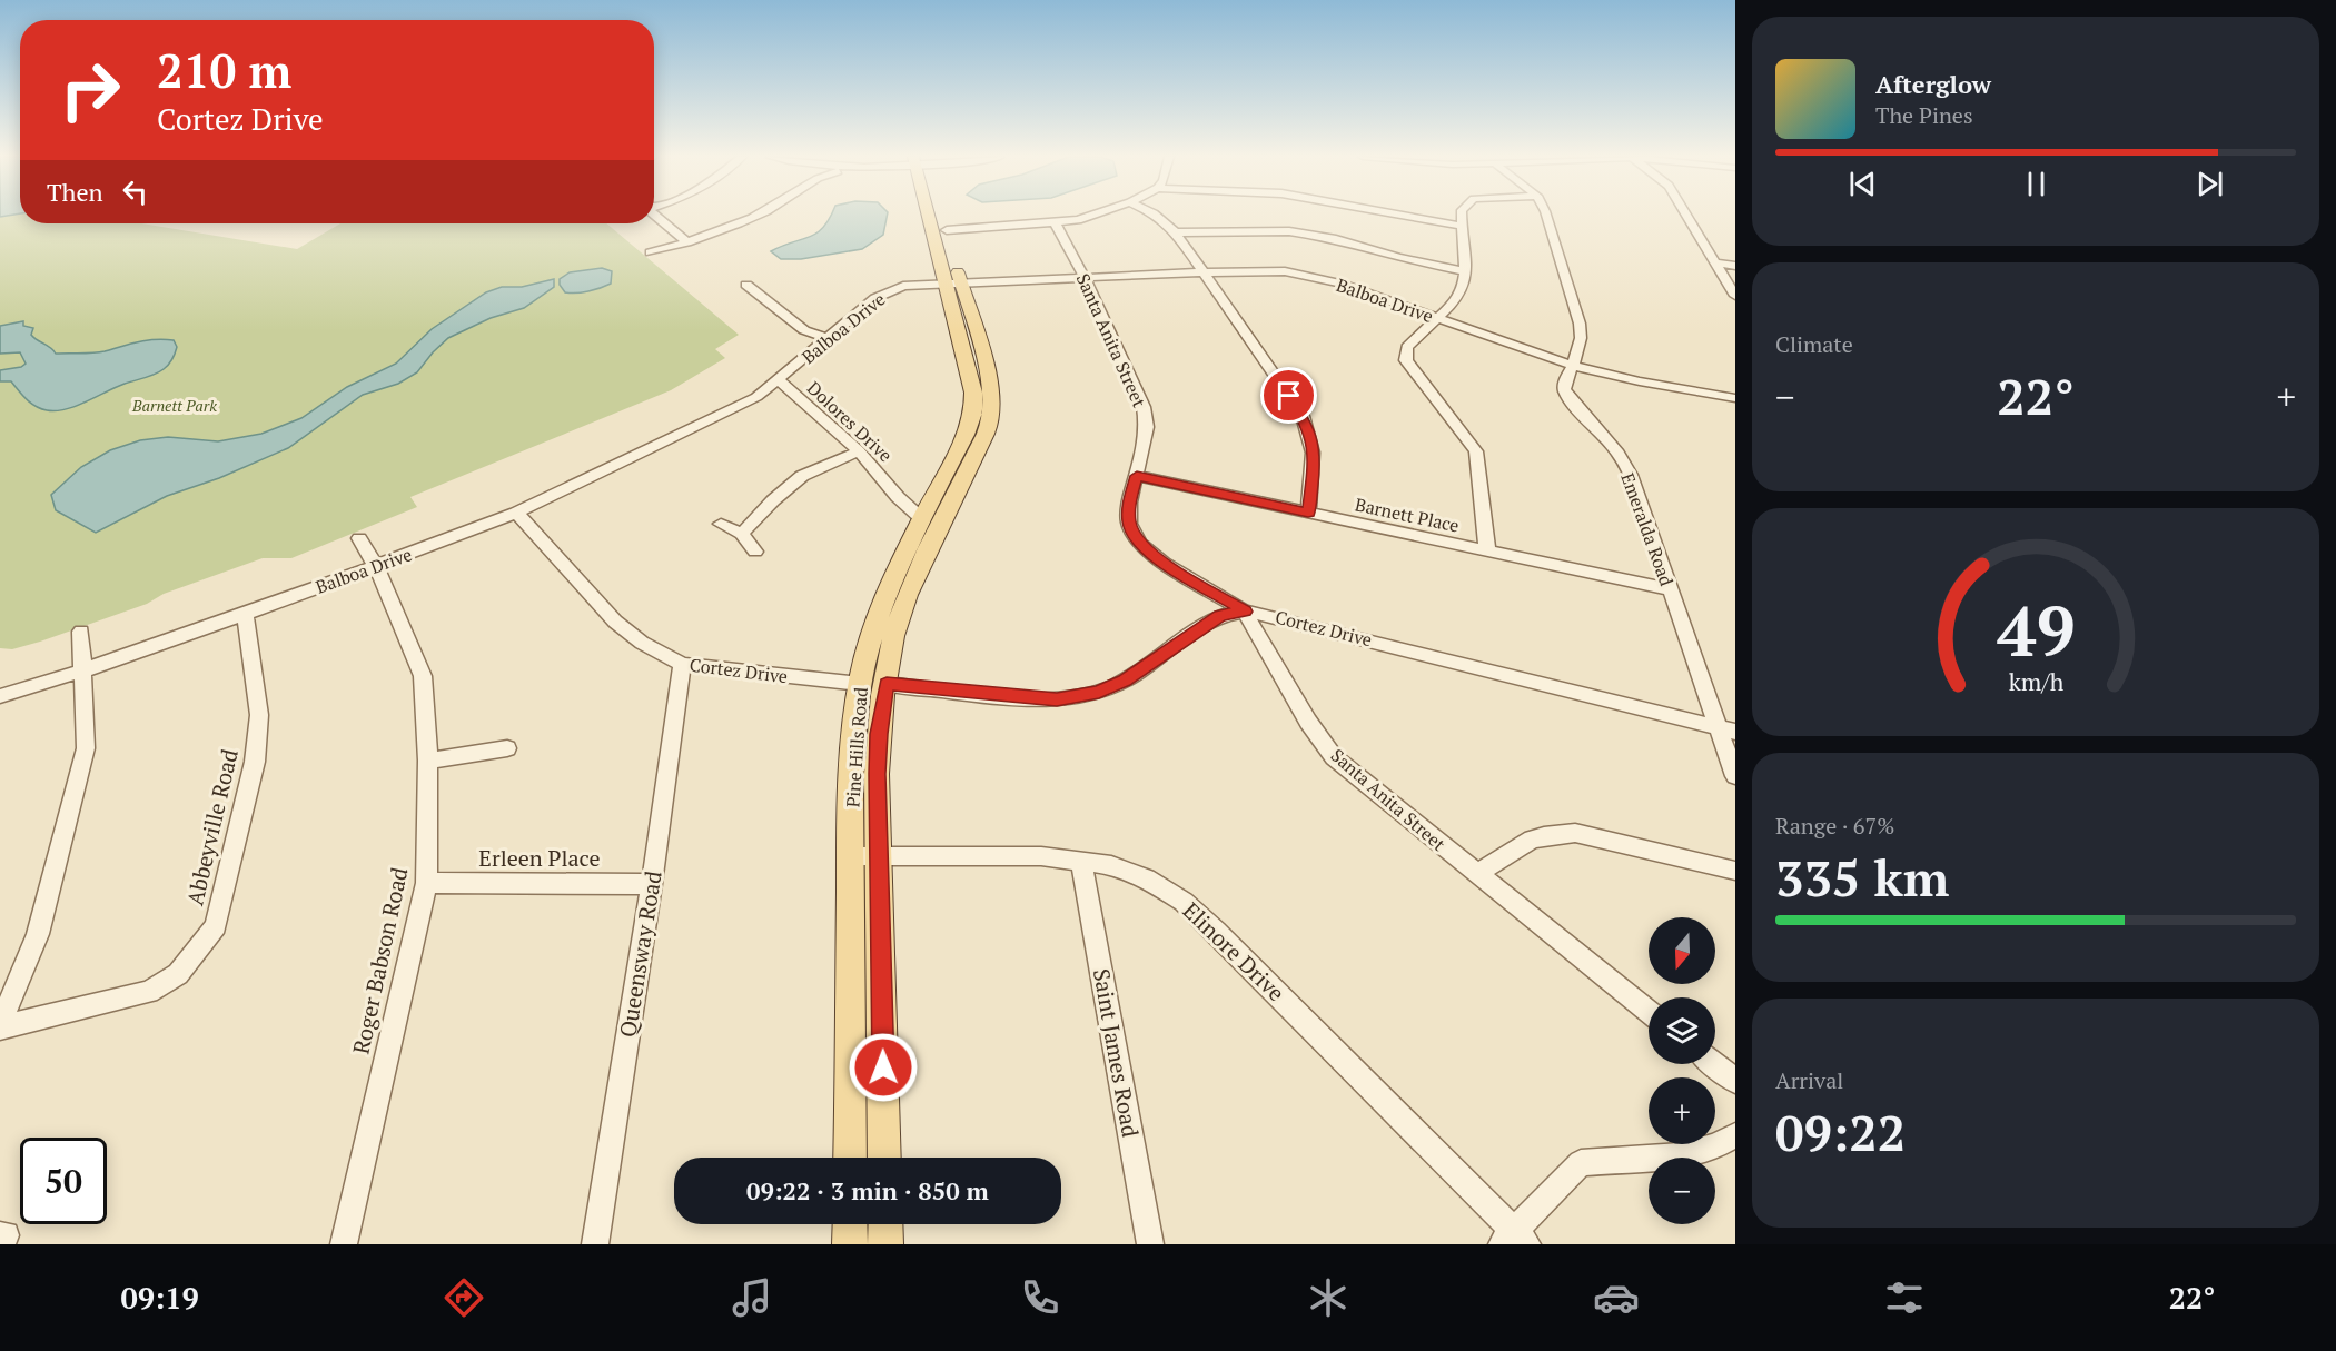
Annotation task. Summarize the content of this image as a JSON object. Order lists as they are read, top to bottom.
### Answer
{
  "streets": {
    "main road": ["Pine Hills Road"],
    "street": [
      "Balboa Drive",
      "Santa Anita Street",
      "Dolores Drive",
      "Barnett Place",
      "Emeralda Road",
      "Cortez Drive",
      "Abbeyville Road",
      "Erleen Place",
      "Elinore Drive",
      "Queensway Road",
      "Roger Babson Road",
      "Saint James Road"
    ]
  },
  "crossings": [
    ["Balboa Drive", "Santa Anita Street"],
    ["Balboa Drive", "Dolores Drive"],
    ["Balboa Drive", "Emeralda Road"],
    ["Balboa Drive", "Cortez Drive"],
    ["Balboa Drive", "Pine Hills Road"],
    ["Balboa Drive", "Abbeyville Road"],
    ["Balboa Drive", "Roger Babson Road"],
    ["Santa Anita Street", "Barnett Place"],
    ["Santa Anita Street", "Cortez Drive"],
    ["Dolores Drive", "Pine Hills Road"],
    ["Barnett Place", "Emeralda Road"],
    ["Emeralda Road", "Cortez Drive"],
    ["Cortez Drive", "Pine Hills Road"],
    ["Cortez Drive", "Queensway Road"],
    ["Pine Hills Road", "Elinore Drive"],
    ["Erleen Place", "Queensway Road"],
    ["Erleen Place", "Roger Babson Road"],
    ["Elinore Drive", "Saint James Road"]
  ],
  "parks": ["Barnett Park"],
  "north": "bottom",
  "page": {
    "turn": ["210 m", "Cortez Drive"],
    "song": ["Afterglow", "The Pines"],
    "then": "Then",
    "tile": [
      "Climate",
      ["Range · 67%", "335 km"],
      ["Arrival", "09:22"]
    ],
    "heat": ["−", "22°", "+"],
    "map_buttons": ["+", "−"],
    "limit": "50",
    "trip": "09:22 · 3 min · 850 m",
    "tabs": ["09:19", "22°"],
    "gauge": ["49", "km/h"]
  }
}
